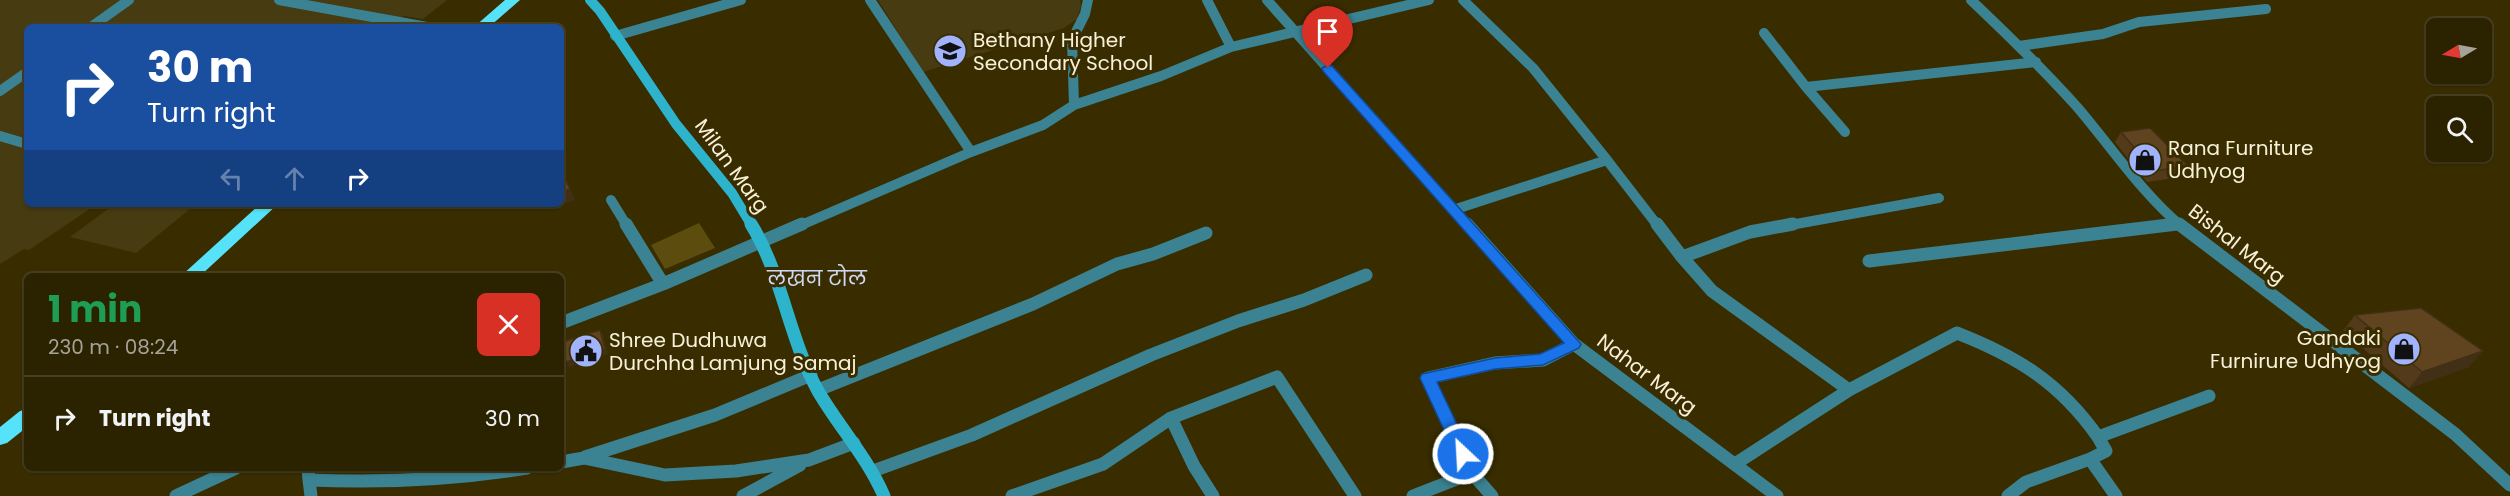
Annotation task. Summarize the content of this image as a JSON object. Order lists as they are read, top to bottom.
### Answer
{
  "streets": {
    "main road": ["Milan Marg"],
    "street": ["Bishal Marg", "Nahar Marg"]
  },
  "districts": ["लखन टोल"],
  "places": {
    "school or university": ["Bethany Higher Secondary School"],
    "shop": ["Rana Furniture Udhyog", "Gandaki Furnirure Udhyog"],
    "public building": ["Shree Dudhuwa Durchha Lamjung Samaj"]
  },
  "north": "left",
  "page": {
    "turn": ["30 m", "Turn right"],
    "heading": ["1 min", "230 m · 08:24"],
    "list": [
      {
        "name": "Turn right",
        "value": "30 m"
      }
    ]
  }
}
